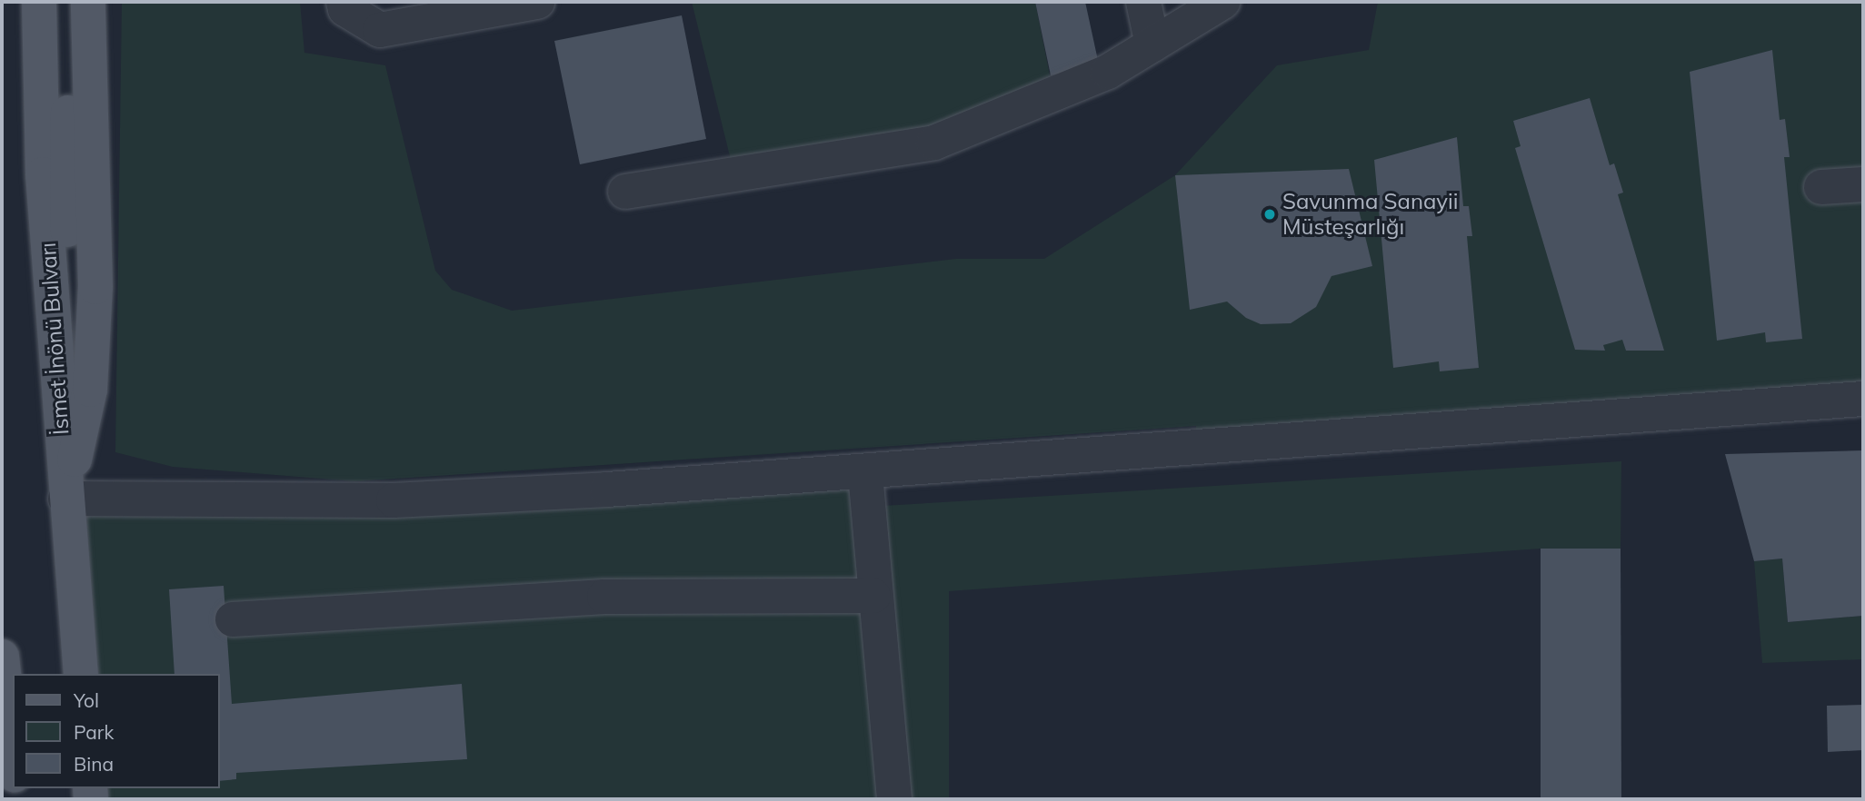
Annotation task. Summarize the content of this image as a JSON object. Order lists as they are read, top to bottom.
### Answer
{
  "streets": {
    "main road": ["İsmet İnönü Bulvarı"]
  },
  "places": ["Savunma Sanayii Müsteşarlığı"],
  "legend": ["Yol", "Park", "Bina"]
}
